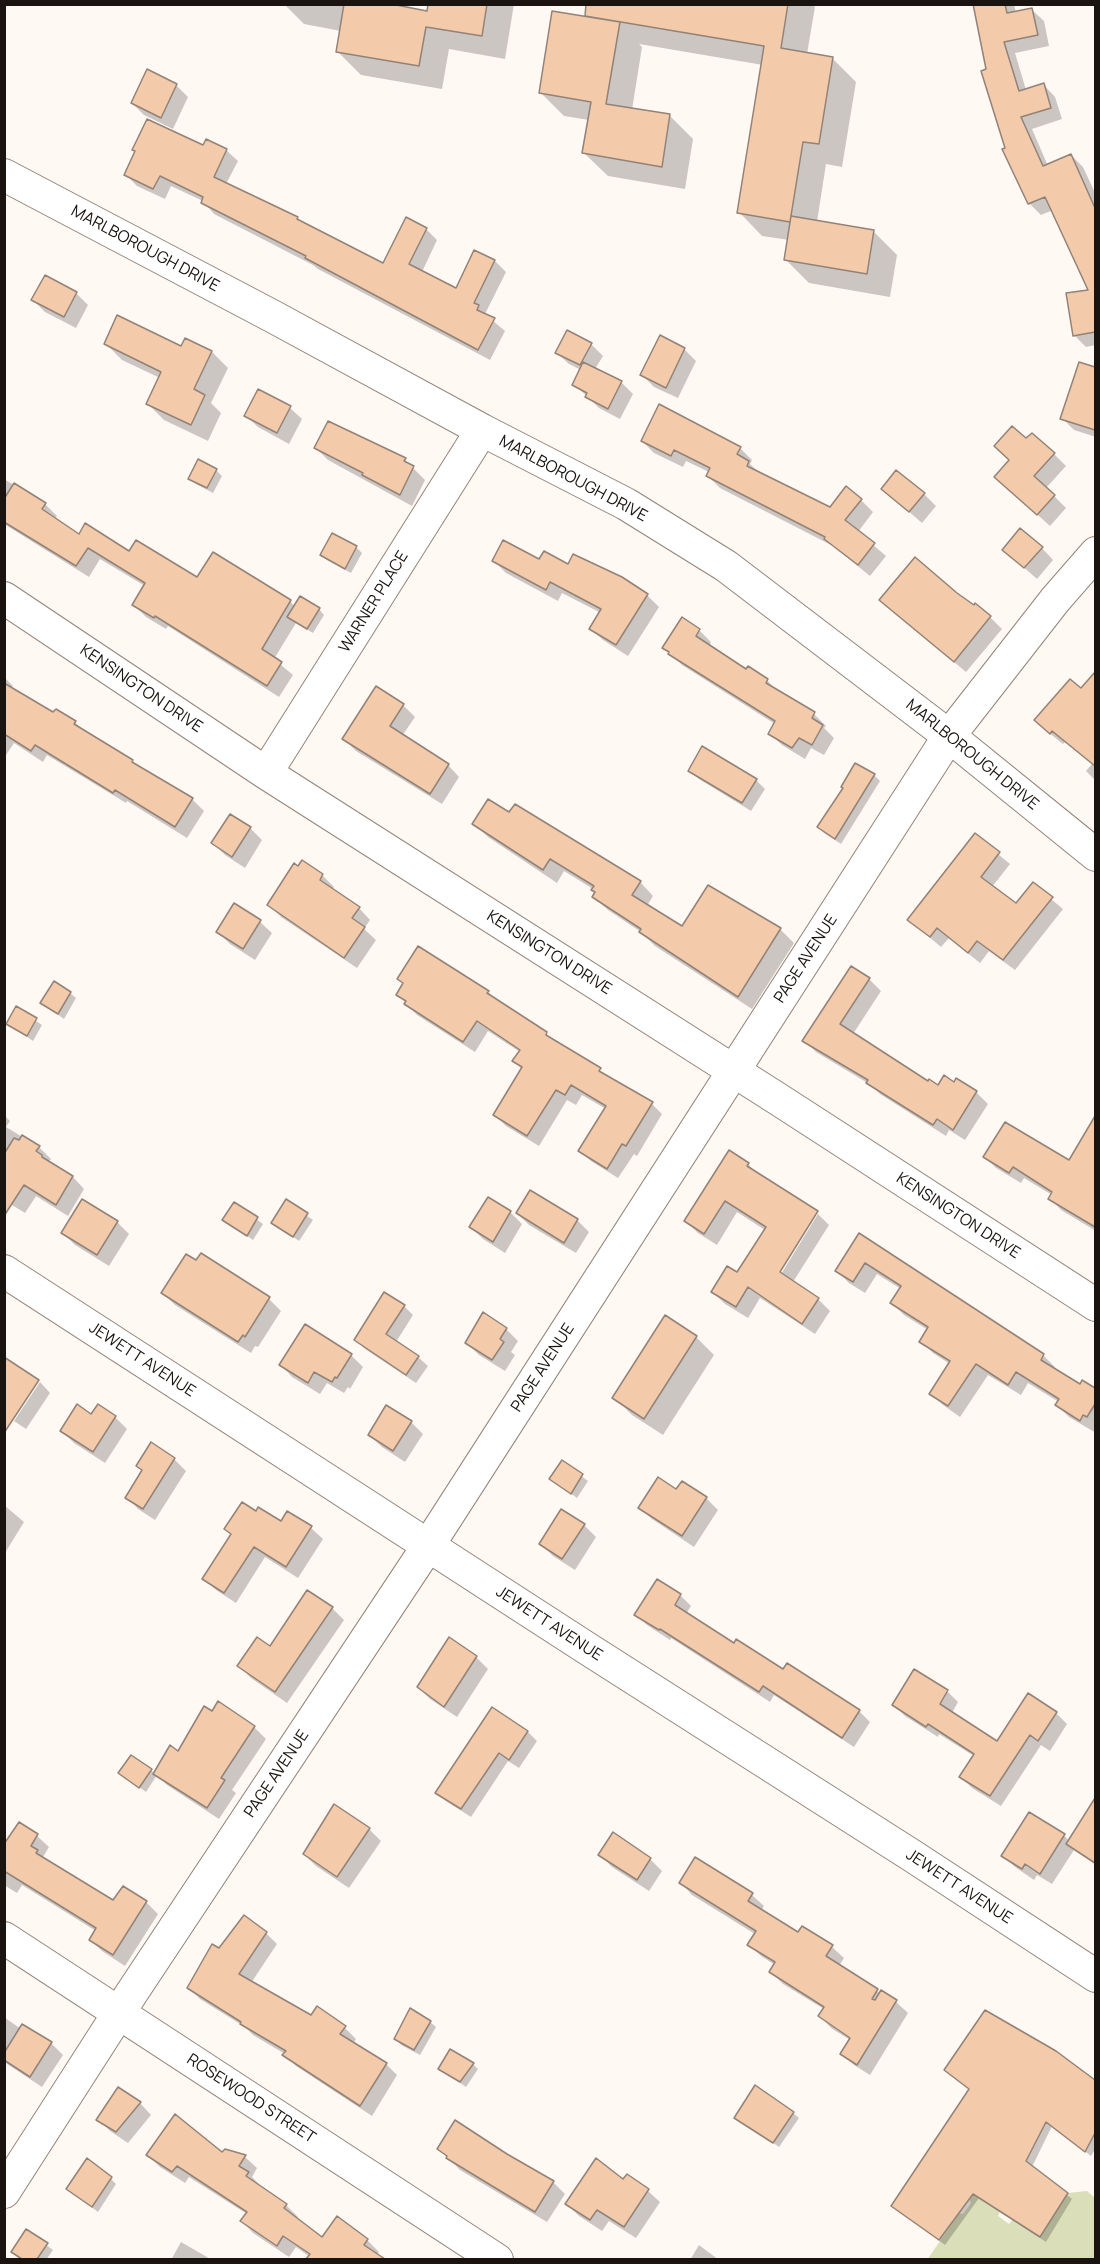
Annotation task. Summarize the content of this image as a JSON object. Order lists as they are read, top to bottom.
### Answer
{
  "streets": {
    "street": [
      "MARLBOROUGH DRIVE",
      "WARNER PLACE",
      "KENSINGTON DRIVE",
      "PAGE AVENUE",
      "JEWETT AVENUE",
      "ROSEWOOD STREET"
    ]
  },
  "crossings": [
    ["MARLBOROUGH DRIVE", "WARNER PLACE"],
    ["MARLBOROUGH DRIVE", "PAGE AVENUE"],
    ["WARNER PLACE", "KENSINGTON DRIVE"],
    ["KENSINGTON DRIVE", "PAGE AVENUE"],
    ["PAGE AVENUE", "JEWETT AVENUE"],
    ["PAGE AVENUE", "ROSEWOOD STREET"]
  ]
}
